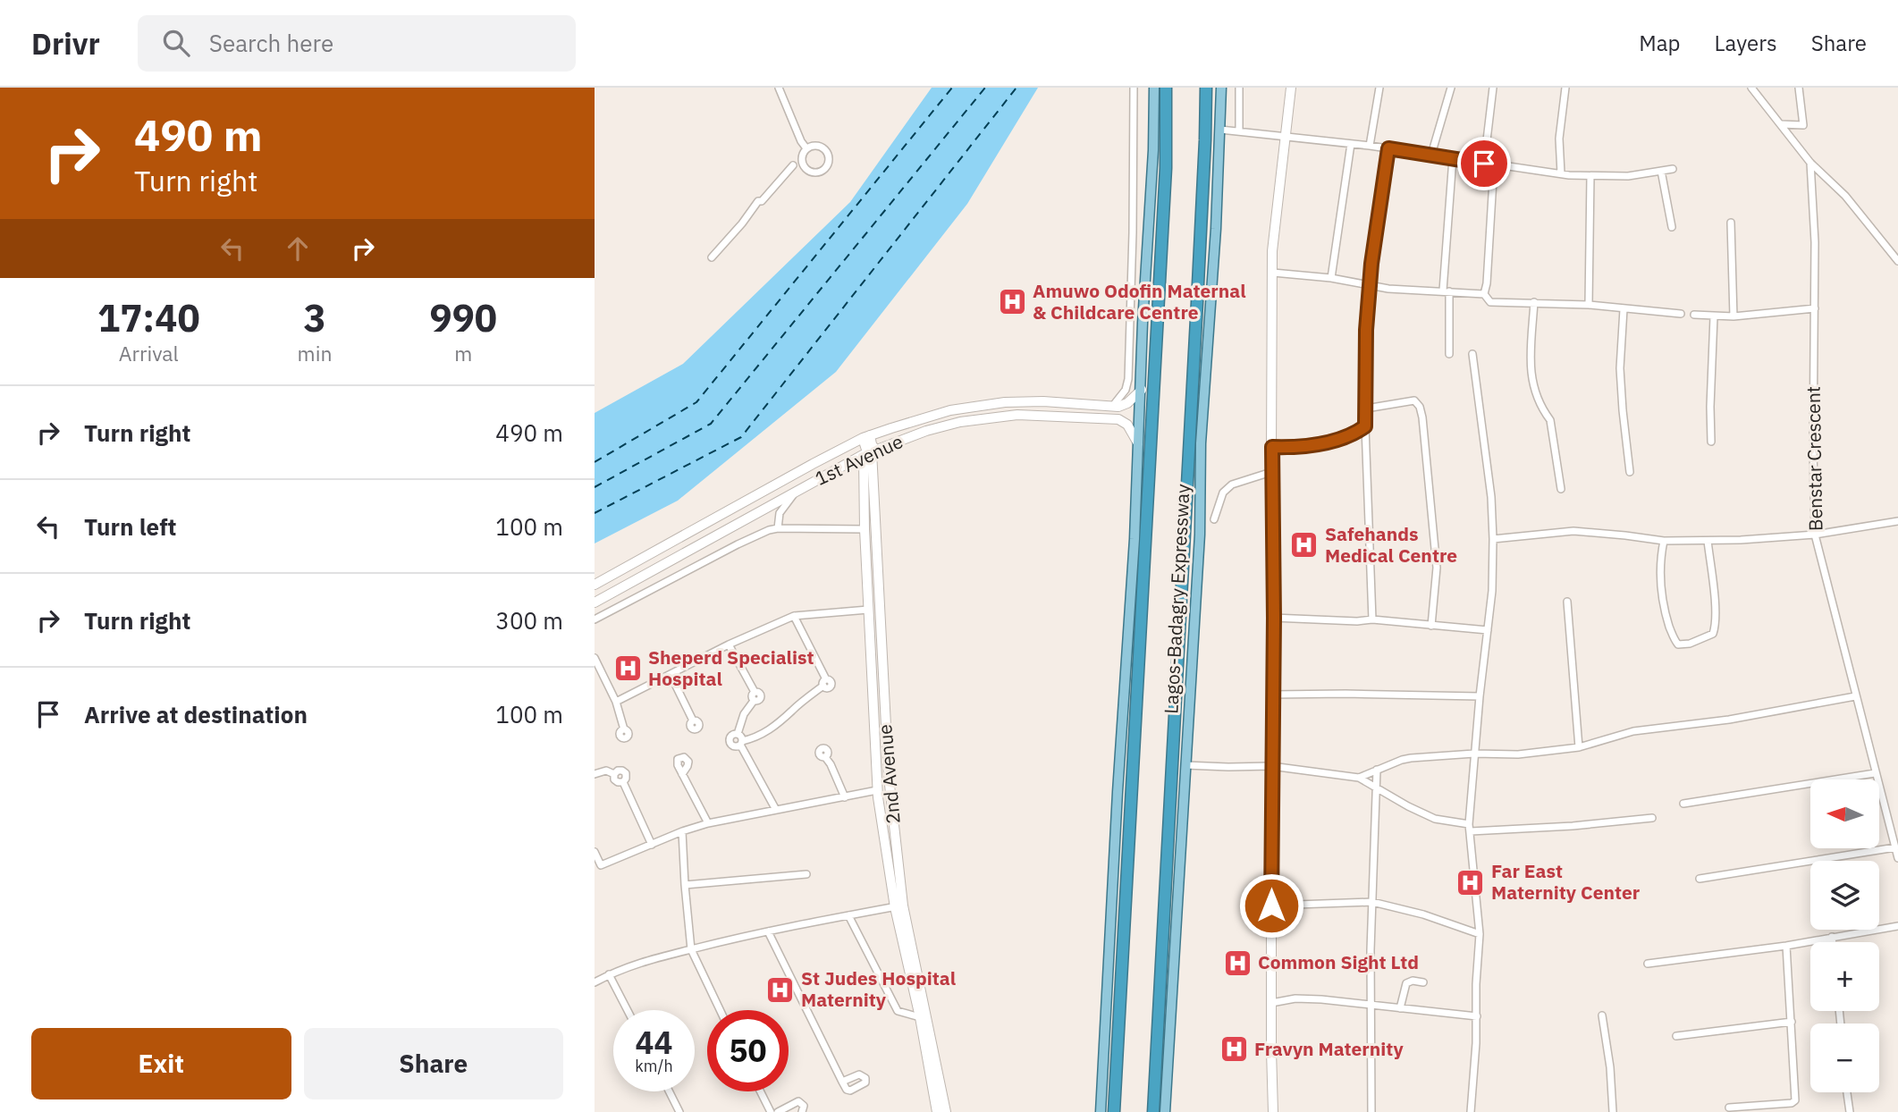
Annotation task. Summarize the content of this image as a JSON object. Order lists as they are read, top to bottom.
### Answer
{
  "streets": {
    "highway": ["Lagos-Badagry Expressway"],
    "main road": ["1st Avenue", "2nd Avenue"],
    "street": ["Benstar Crescent"]
  },
  "crossings": [
    ["1st Avenue", "2nd Avenue"]
  ],
  "places": {
    "hospital": [
      "Amuwo Odofin Maternal & Childcare Centre",
      "Safehands Medical Centre",
      "Sheperd Specialist Hospital",
      "Far East Maternity Center",
      "Common Sight Ltd",
      "St Judes Hospital Maternity",
      "Fravyn Maternity"
    ]
  },
  "north": "left",
  "page": {
    "header": "Drivr",
    "search": "Search here",
    "nav": ["Map", "Layers", "Share"],
    "turn": ["490 m", "Turn right"],
    "eta": [
      "17:40",
      "Arrival",
      "3",
      "min",
      "990",
      "m"
    ],
    "list": [
      {
        "name": "Turn right",
        "value": "490 m"
      },
      {
        "name": "Turn left",
        "value": "100 m"
      },
      {
        "name": "Turn right",
        "value": "300 m"
      },
      {
        "name": "Arrive at destination",
        "value": "100 m"
      }
    ],
    "map_buttons": ["+", "−"],
    "speed": "44 km/h",
    "limit": "50",
    "buttons": ["Exit", "Share"]
  }
}
